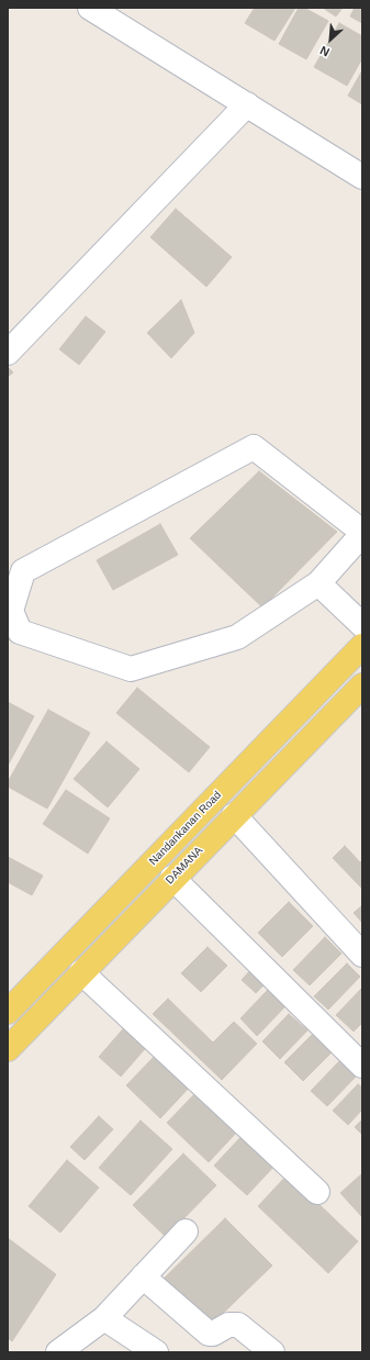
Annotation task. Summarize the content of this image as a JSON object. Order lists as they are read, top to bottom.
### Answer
{
  "streets": {
    "main road": ["Nandankanan Road", "DAMANA"]
  },
  "north": "bottom left"
}
